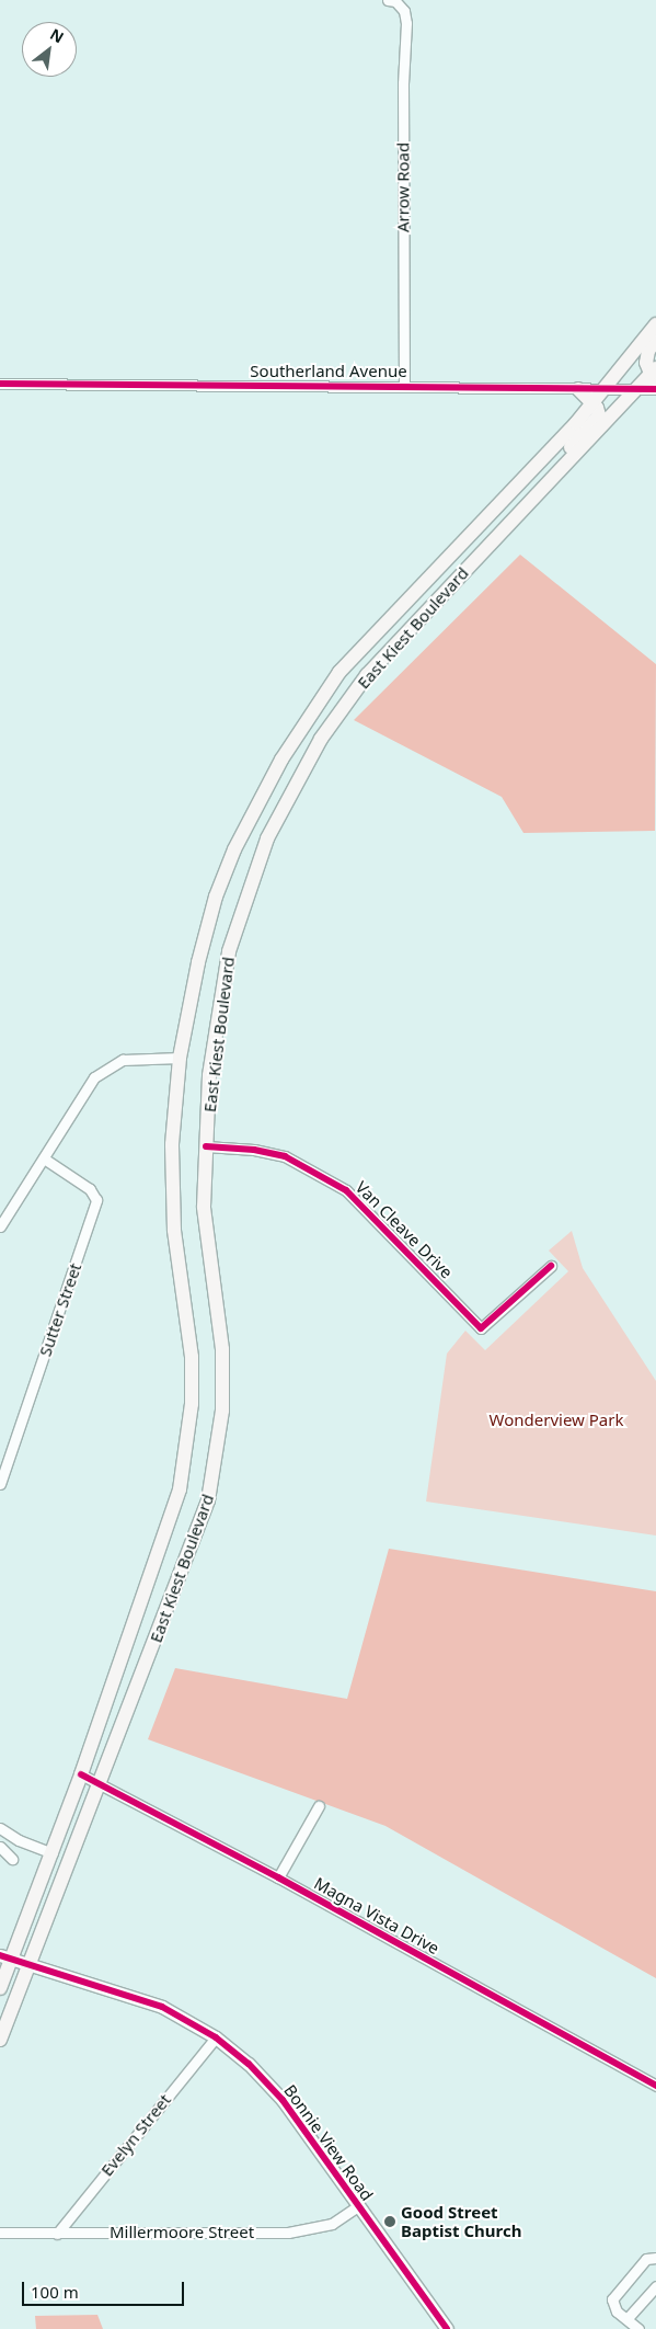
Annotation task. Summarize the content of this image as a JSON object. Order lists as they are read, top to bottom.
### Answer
{
  "streets": {
    "main road": ["East Kiest Boulevard"],
    "street": [
      "Arrow Road",
      "Southerland Avenue",
      "Van Cleave Drive",
      "Sutter Street",
      "Magna Vista Drive",
      "Evelyn Street",
      "Bonnie View Road",
      "Millermoore Street"
    ]
  },
  "crossings": [
    ["Arrow Road", "Southerland Avenue"],
    ["Southerland Avenue", "East Kiest Boulevard"],
    ["East Kiest Boulevard", "Van Cleave Drive"],
    ["East Kiest Boulevard", "Magna Vista Drive"],
    ["East Kiest Boulevard", "Bonnie View Road"],
    ["Evelyn Street", "Bonnie View Road"],
    ["Evelyn Street", "Millermoore Street"],
    ["Bonnie View Road", "Millermoore Street"]
  ],
  "parks": ["Wonderview Park"],
  "places": ["Good Street Baptist Church"],
  "scale_bar": "100 m",
  "north": "top right"
}
